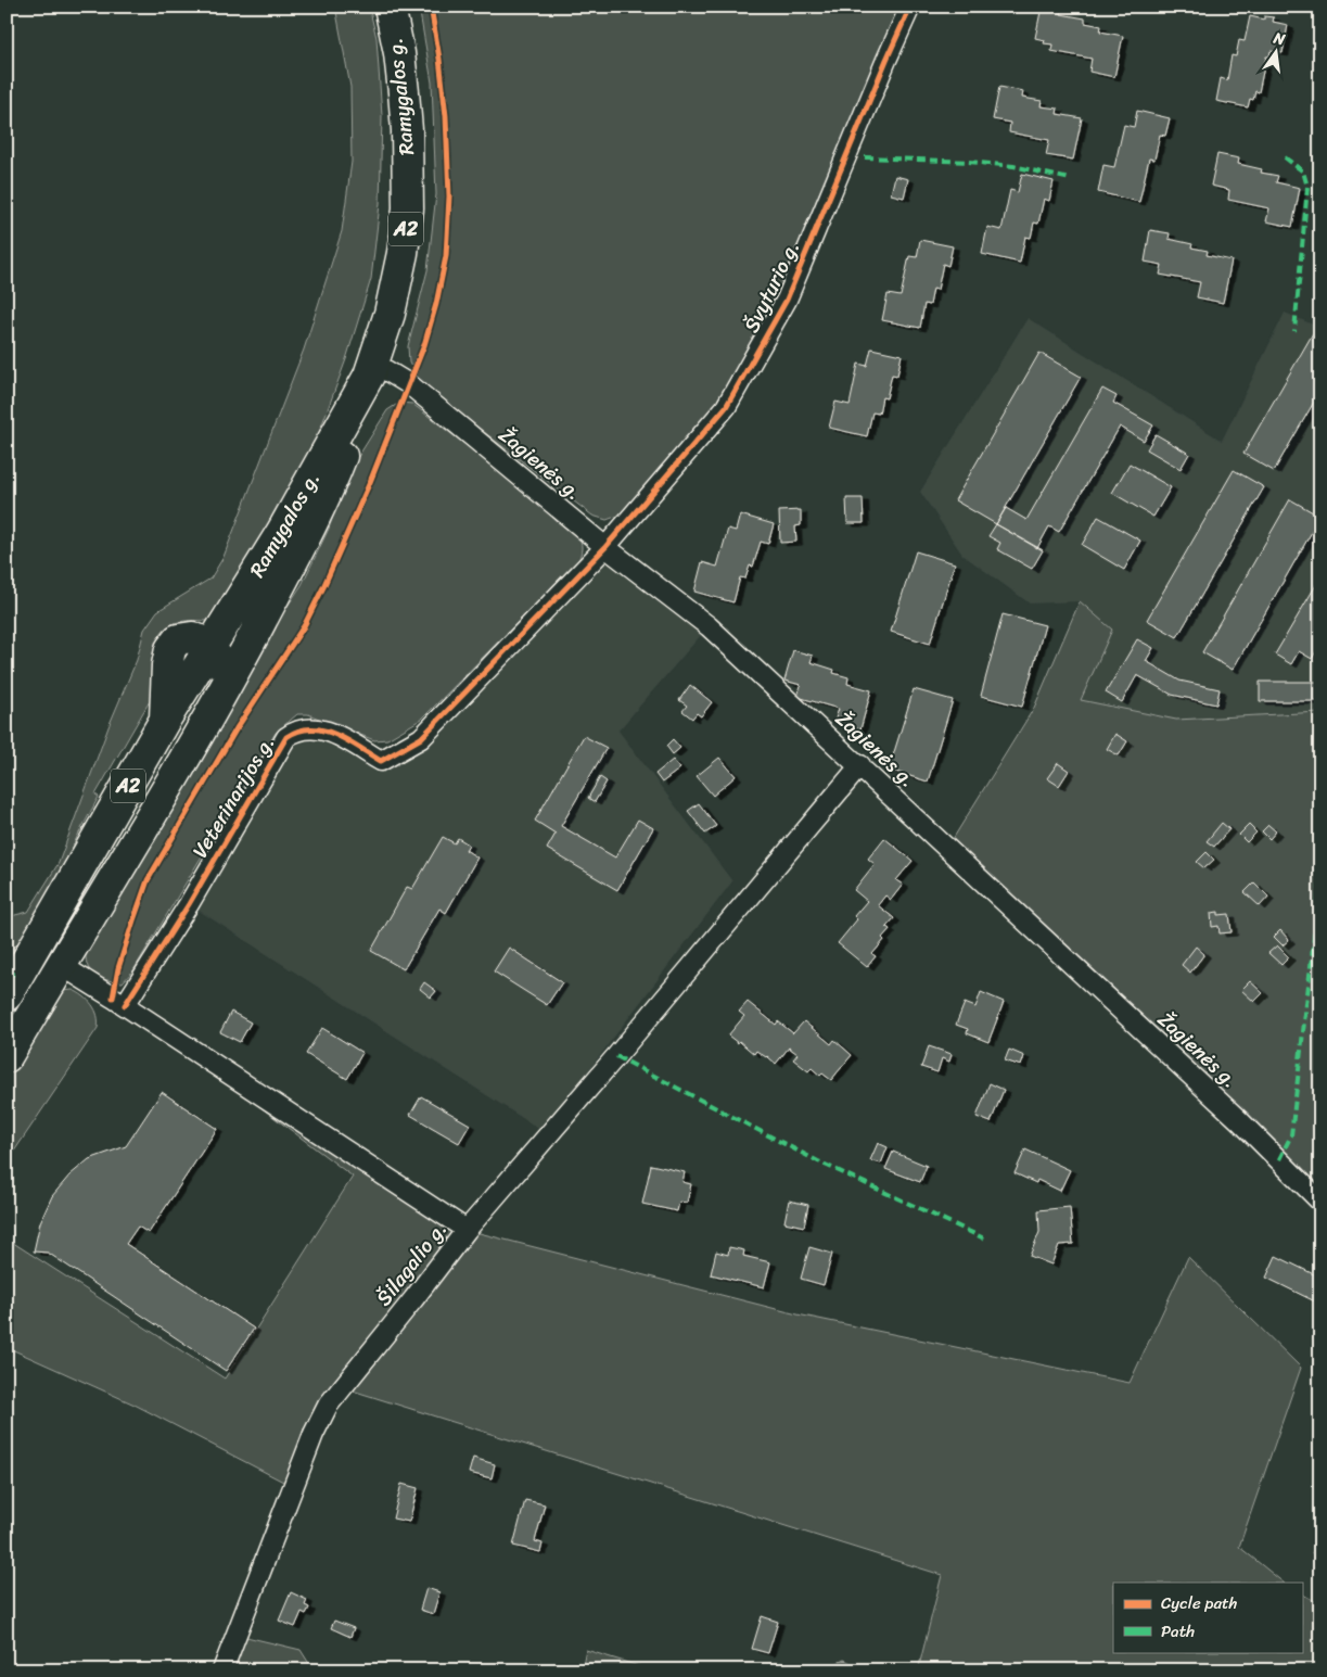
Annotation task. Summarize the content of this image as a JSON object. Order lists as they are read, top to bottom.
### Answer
{
  "streets": {
    "highway": ["Ramygalos g.", "A2"],
    "street": [
      "Švyturio g.",
      "Žagienės g.",
      "Veterinarijos g.",
      "Šilagalio g."
    ]
  },
  "crossings": [
    ["Ramygalos g.", "A2"],
    ["Ramygalos g.", "Žagienės g."],
    ["A2", "Žagienės g."],
    ["A2", "Šilagalio g."],
    ["Švyturio g.", "Žagienės g."],
    ["Švyturio g.", "Veterinarijos g."],
    ["Žagienės g.", "Veterinarijos g."],
    ["Veterinarijos g.", "Šilagalio g."]
  ],
  "legend": ["Cycle path", "Path"],
  "north": "top"
}
